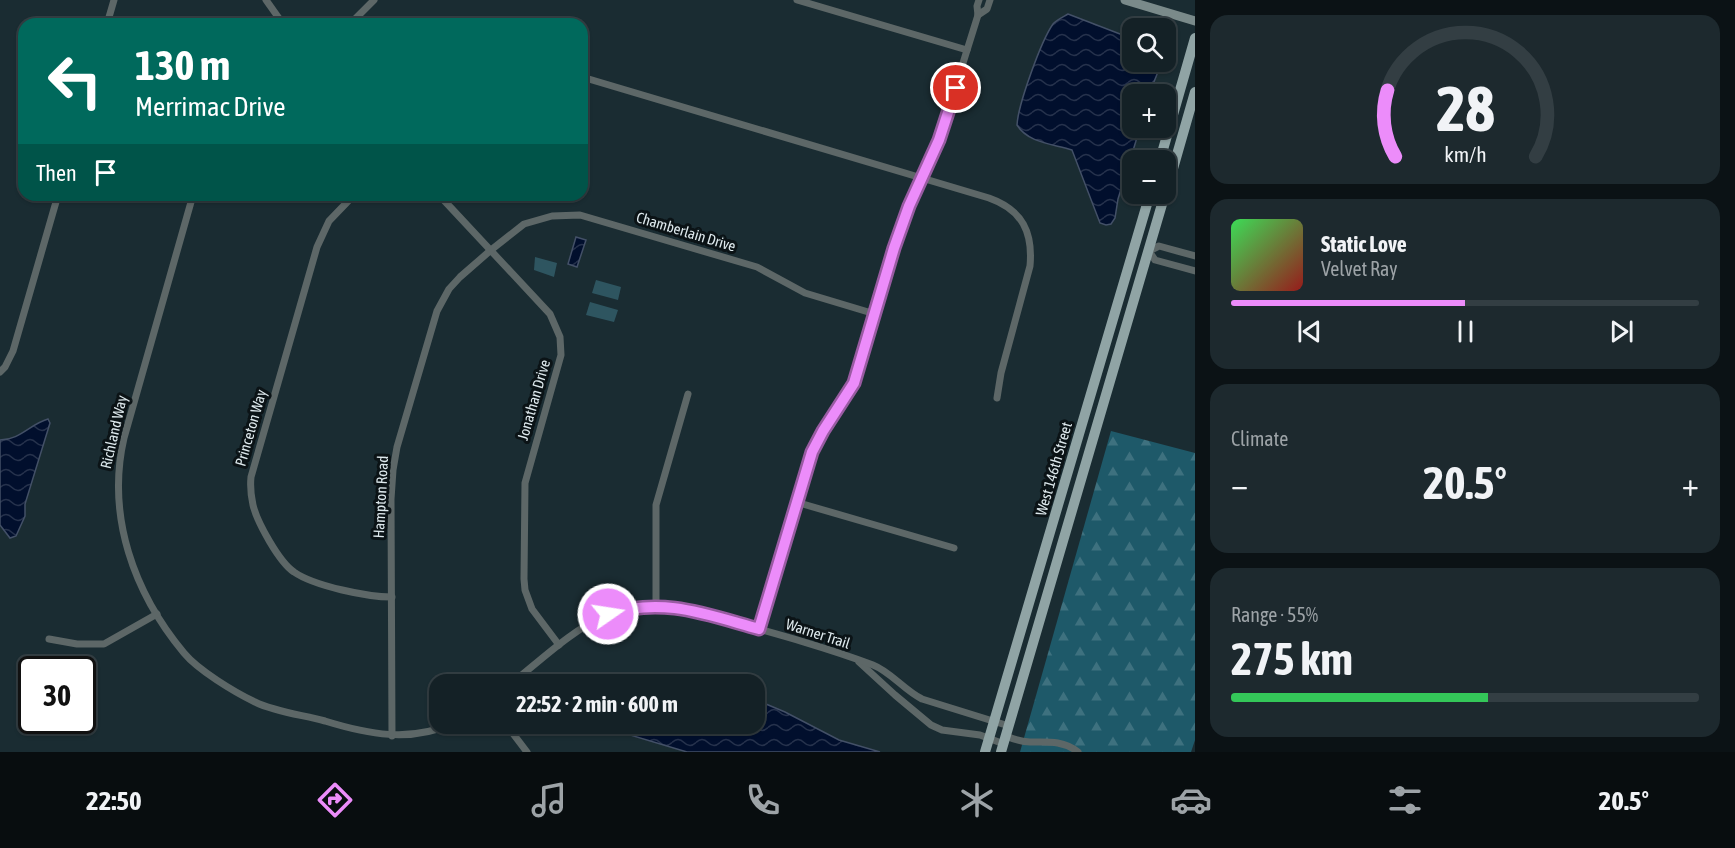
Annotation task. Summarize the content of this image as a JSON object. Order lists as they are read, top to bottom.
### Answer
{
  "streets": {
    "main road": ["West 146th Street"],
    "street": [
      "Chamberlain Drive",
      "Jonathan Drive",
      "Princeton Way",
      "Richland Way",
      "Hampton Road",
      "Warner Trail"
    ]
  },
  "crossings": [
    ["Chamberlain Drive", "Jonathan Drive"],
    ["Chamberlain Drive", "Hampton Road"],
    ["Jonathan Drive", "Hampton Road"],
    ["Jonathan Drive", "Warner Trail"],
    ["Princeton Way", "Hampton Road"],
    ["Richland Way", "Hampton Road"],
    ["West 146th Street", "Warner Trail"]
  ],
  "page": {
    "map_buttons": ["+", "−"],
    "turn": ["130 m", "Merrimac Drive"],
    "then": "Then",
    "song": ["Static Love", "Velvet Ray"],
    "tile": [
      "Climate",
      ["Range · 55%", "275 km"]
    ],
    "heat": ["−", "20.5°", "+"],
    "limit": "30",
    "trip": "22:52 · 2 min · 600 m",
    "tabs": ["22:50", "20.5°"],
    "gauge": ["28", "km/h"]
  }
}
